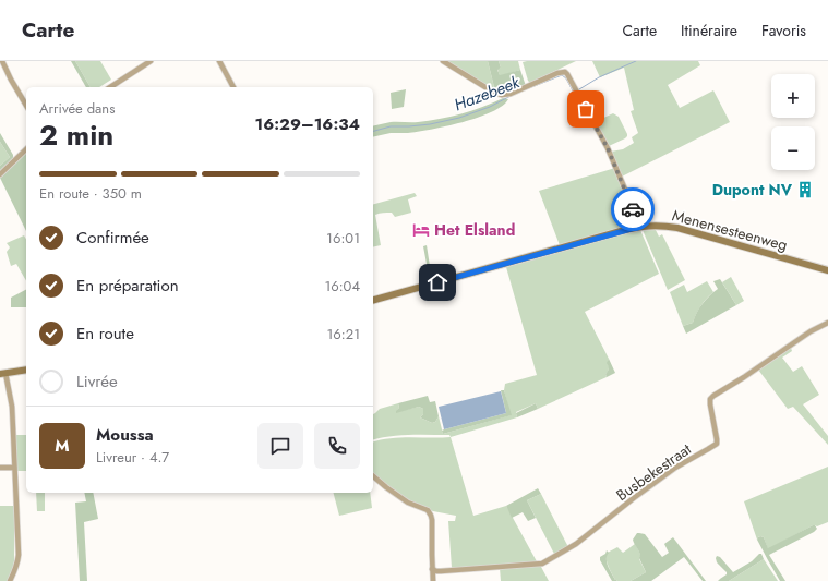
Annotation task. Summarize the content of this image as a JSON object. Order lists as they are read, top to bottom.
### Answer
{
  "streets": {
    "street": ["Menensesteenweg", "Busbekestraat"]
  },
  "water": ["Hazebeek"],
  "places": {
    "building": ["Dupont NV"],
    "hotel": ["Het Elsland"]
  },
  "page": {
    "header": "Carte",
    "nav": ["Carte", "Itinéraire", "Favoris"],
    "map_buttons": ["+", "−"],
    "heading": ["2 min", "Arrivée dans", "16:29–16:34"],
    "panel": ["Moussa", "Livreur · 4.7"],
    "bar": "En route · 350 m",
    "list": [
      ["Confirmée", "16:01"],
      ["En préparation", "16:04"],
      ["En route", "16:21"],
      "Livrée"
    ],
    "round": "M"
  }
}
